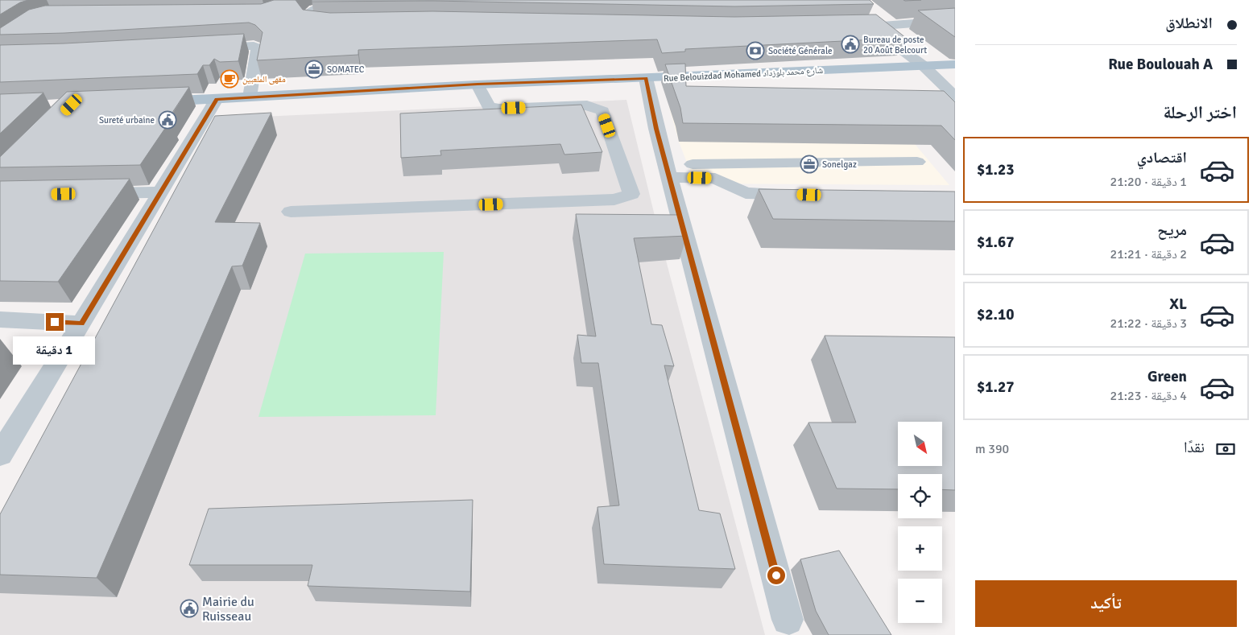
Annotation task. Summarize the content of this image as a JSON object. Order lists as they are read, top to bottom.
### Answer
{
  "streets": {
    "main road": ["Rue Belouizdad Mohamed شارع محمد بلوزداد"]
  },
  "places": {
    "public building": ["Bureau de poste 20 Août Belcourt", "Sureté urbaine", "Mairie du Ruisseau"],
    "bank": ["Société Générale"],
    "office": ["SOMATEC", "Sonelgaz"],
    "cafe": ["مقهى الملعبين"]
  },
  "north": "bottom right",
  "page": {
    "banner": ["الانطلاق", "Rue Boulouah A"],
    "heading": "اختر الرحلة",
    "list": [
      {
        "name": "اقتصادي",
        "note": "1 دقيقة · 21:20",
        "value": "$1.23"
      },
      {
        "name": "مريح",
        "note": "2 دقيقة · 21:21",
        "value": "$1.67"
      },
      {
        "name": "XL",
        "note": "3 دقيقة · 21:22",
        "value": "$2.10"
      },
      {
        "name": "Green",
        "note": "4 دقيقة · 21:23",
        "value": "$1.27"
      }
    ],
    "bubble": "1 دقيقة",
    "map_buttons": ["+", "−"],
    "pay": ["نقدًا", "390 m"],
    "buttons": "تأكيد"
  }
}
